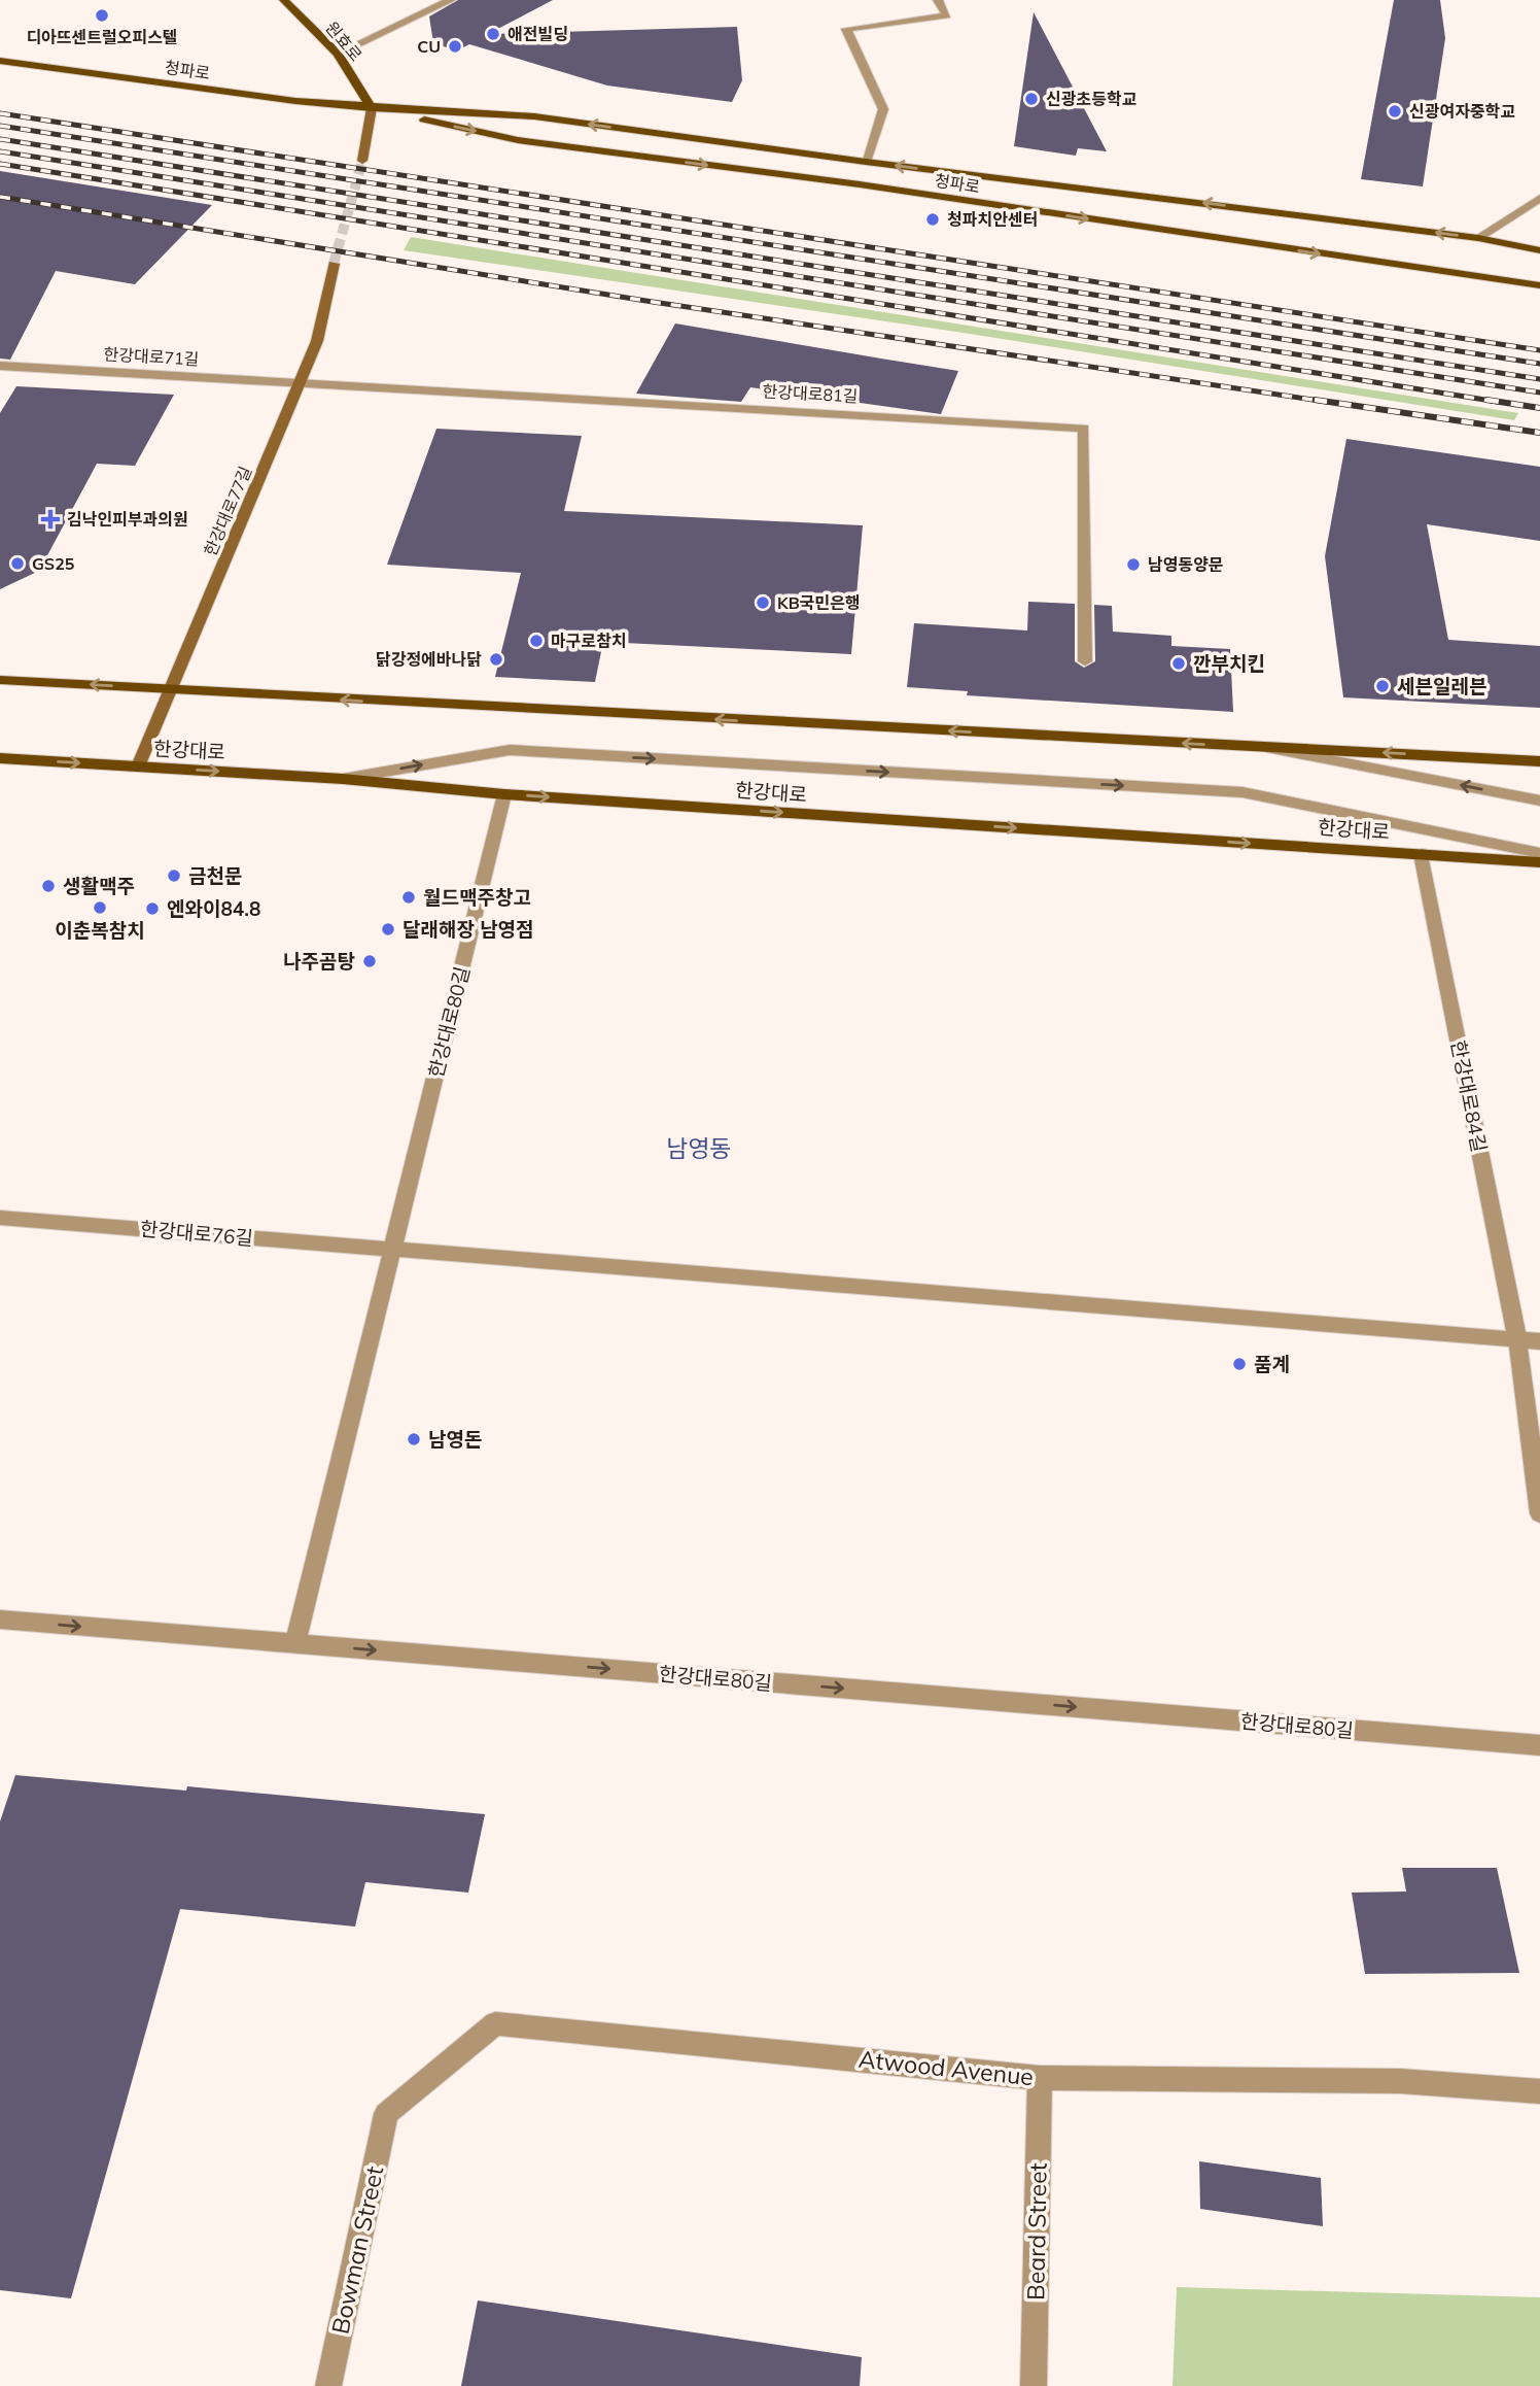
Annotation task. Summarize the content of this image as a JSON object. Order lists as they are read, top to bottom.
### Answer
{
  "streets": {
    "main road": [
      "원효로",
      "청파로",
      "한강대로77길",
      "한강대로"
    ],
    "street": [
      "한강대로71길",
      "한강대로81길",
      "한강대로80길",
      "한강대로84길",
      "한강대로76길",
      "Atwood Avenue",
      "Beard Street",
      "Bowman Street"
    ]
  },
  "crossings": [
    ["원효로", "청파로"],
    ["한강대로71길", "한강대로81길"],
    ["한강대로71길", "한강대로77길"],
    ["한강대로81길", "한강대로77길"],
    ["한강대로77길", "한강대로"],
    ["한강대로", "한강대로80길"],
    ["한강대로", "한강대로84길"],
    ["한강대로80길", "한강대로76길"],
    ["Atwood Avenue", "Beard Street"],
    ["Atwood Avenue", "Bowman Street"]
  ],
  "one_way": ["한강대로80길"],
  "districts": ["남영동"],
  "places": {
    "other": [
      "디아뜨센트럴오피스텔",
      "애전빌딩",
      "CU",
      "신광초등학교",
      "신광여자중학교",
      "청파치안센터",
      "GS25",
      "남영동양문",
      "KB국민은행",
      "마구로참치",
      "닭강정에바나닭",
      "깐부치킨",
      "세븐일레븐",
      "금천문",
      "생활맥주",
      "월드맥주창고",
      "이춘복참치",
      "엔와이84.8",
      "달래해장 남영점",
      "나주곰탕",
      "품계",
      "남영돈"
    ],
    "health": ["김낙인피부과의원"]
  }
}
